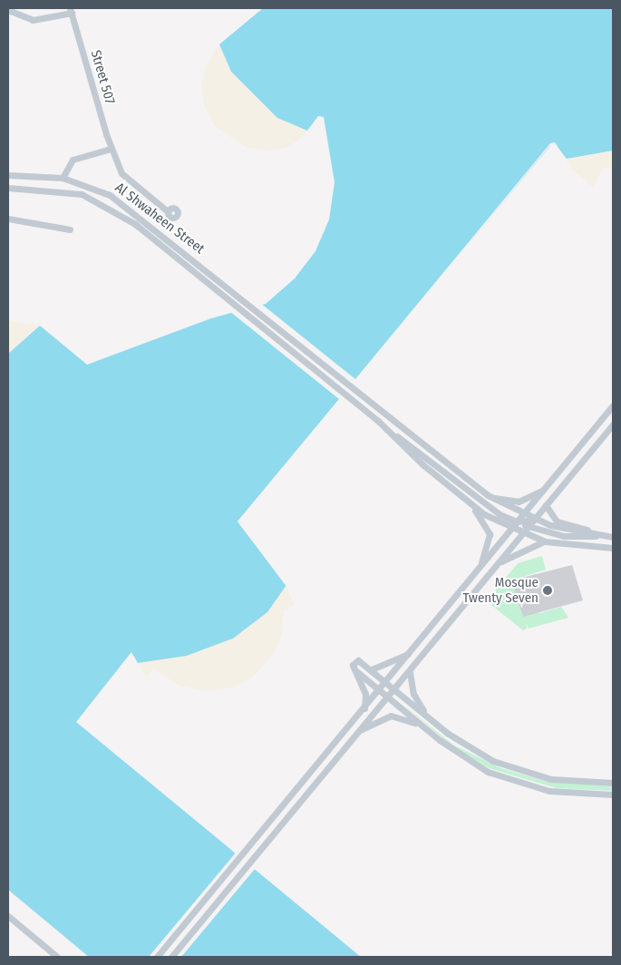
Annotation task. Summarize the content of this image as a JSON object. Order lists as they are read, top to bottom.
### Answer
{
  "streets": {
    "street": ["Street 507", "Al Shwaheen Street"]
  },
  "places": ["Mosque Twenty Seven"]
}
